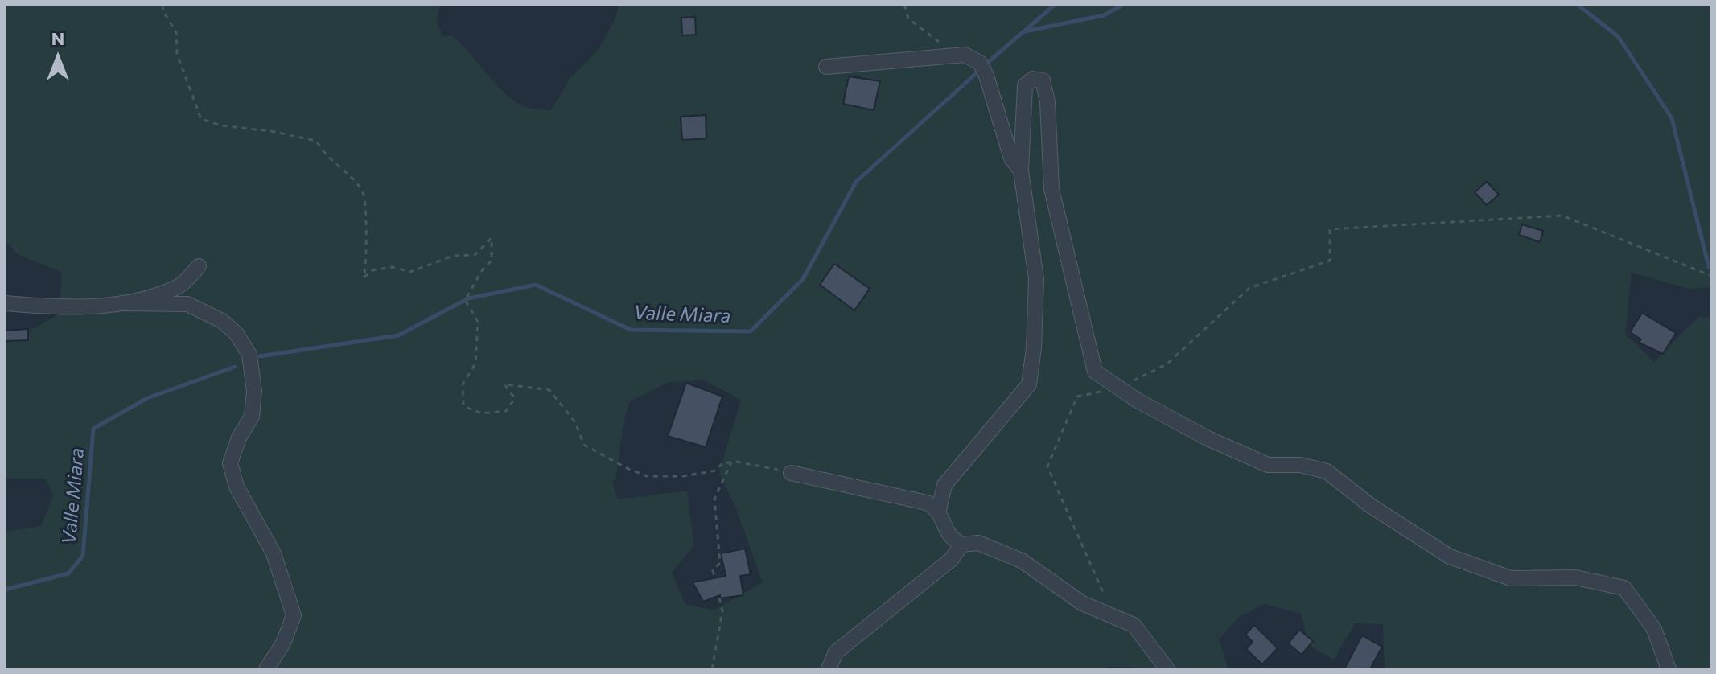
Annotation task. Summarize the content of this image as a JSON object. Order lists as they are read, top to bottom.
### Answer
{
  "water": ["Valle Miara"],
  "north": "top"
}
